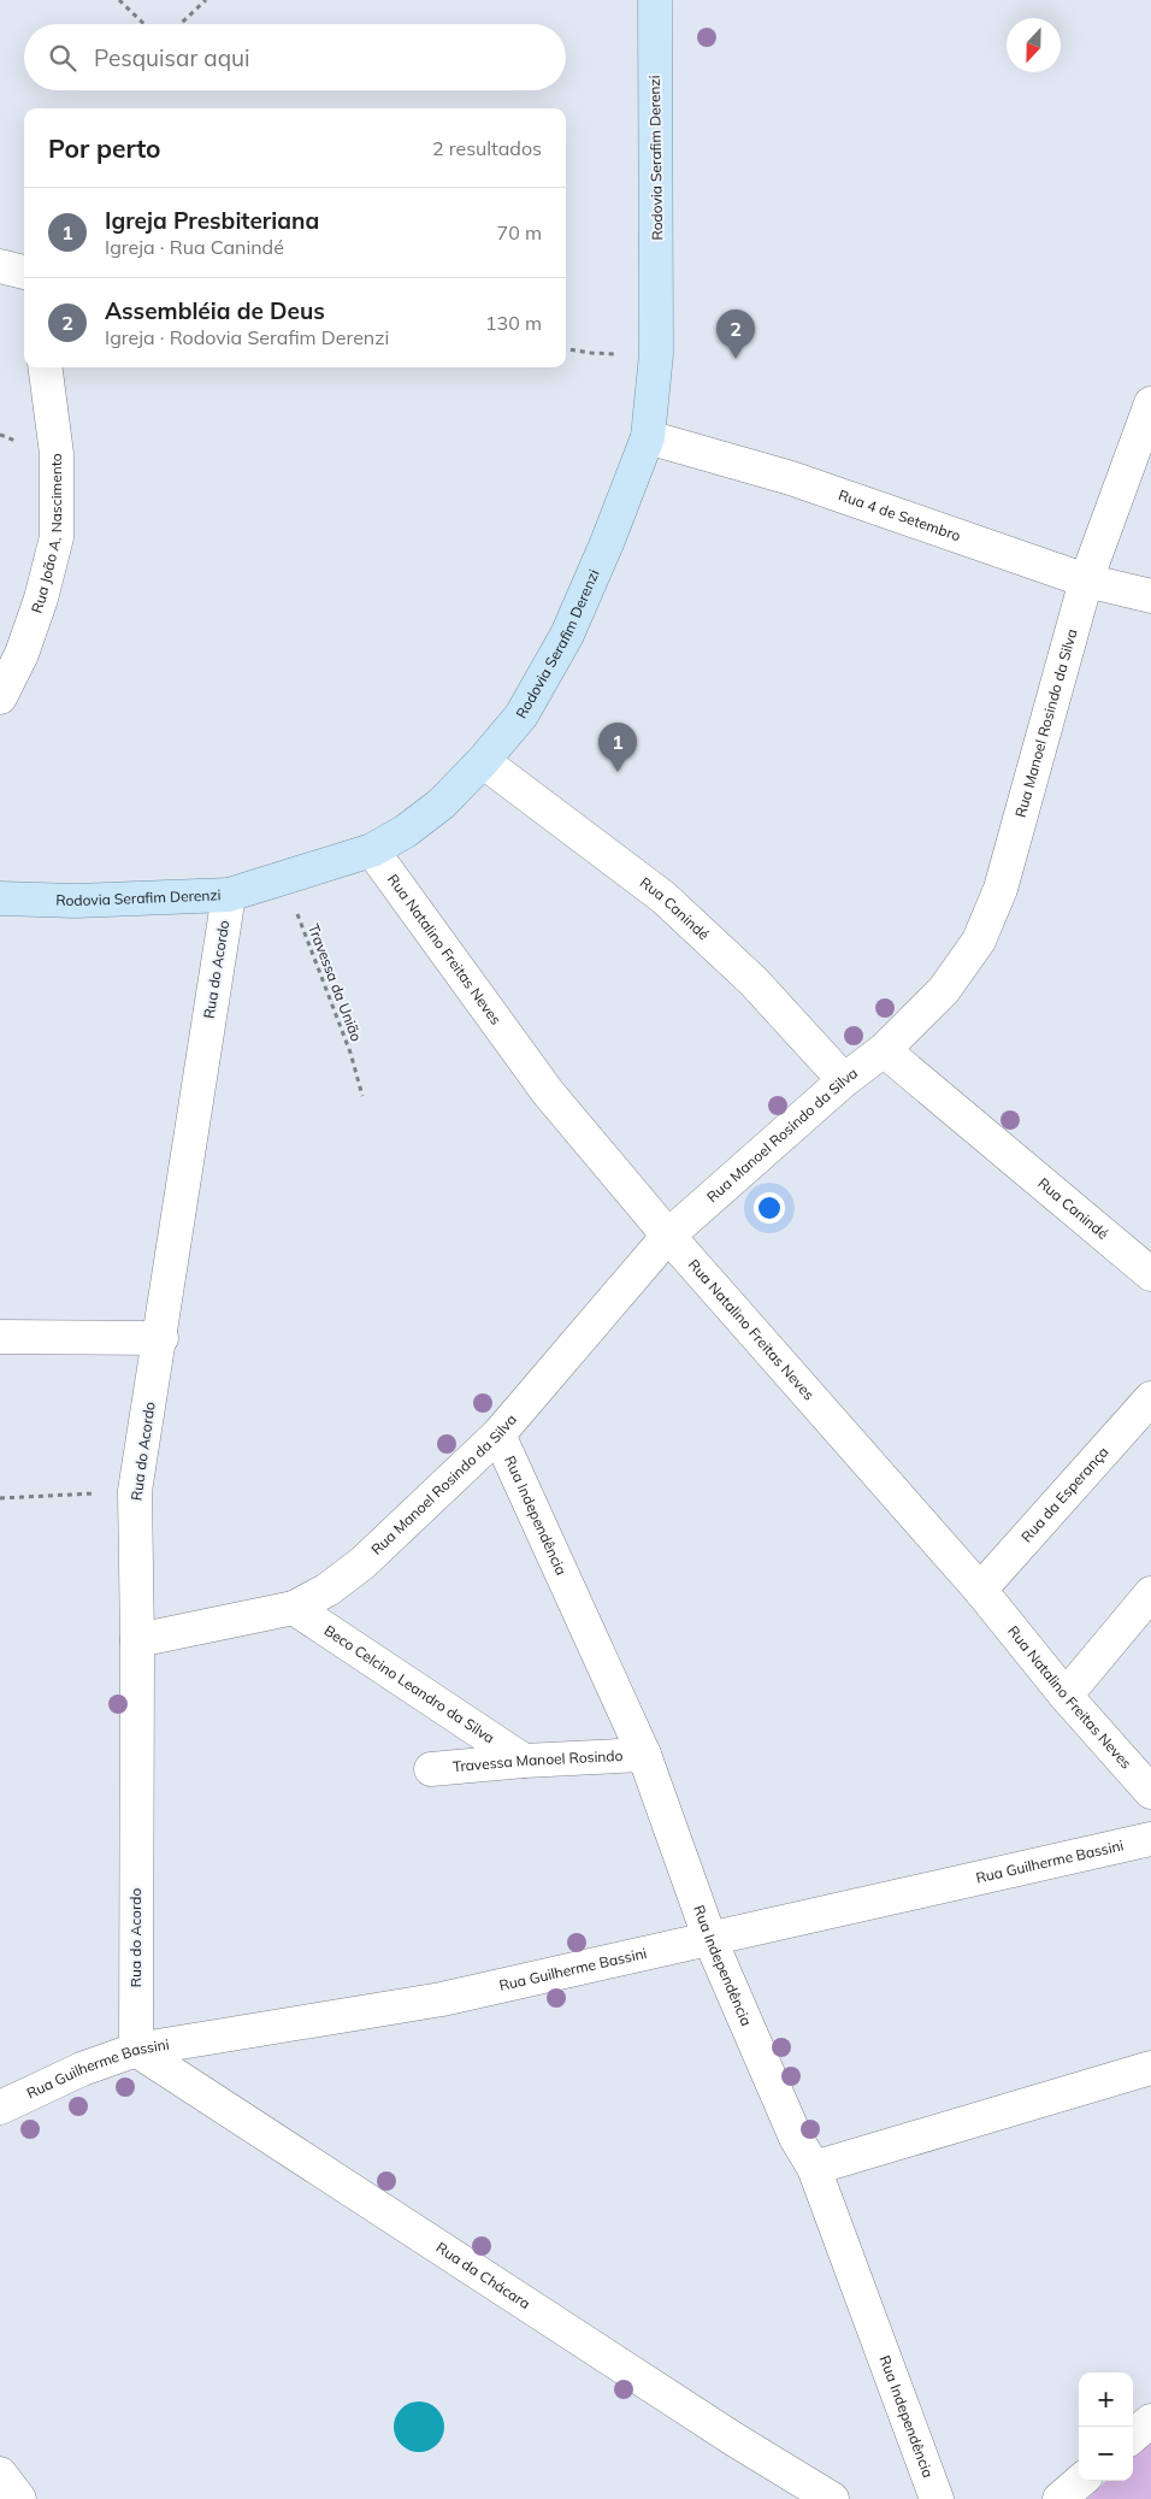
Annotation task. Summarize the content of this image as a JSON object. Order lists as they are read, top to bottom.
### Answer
{
  "streets": {
    "main road": ["Rodovia Serafim Derenzi"],
    "street": [
      "Rua 4 de Setembro",
      "Rua João A. Nascimento",
      "Rua Manoel Rosindo da Silva",
      "Rua Canindé",
      "Rua Natalino Freitas Neves",
      "Rua do Acordo",
      "Rua da Esperança",
      "Rua Independência",
      "Beco Celcino Leandro da Silva",
      "Travessa Manoel Rosindo",
      "Rua Guilherme Bassini",
      "Rua da Chácara"
    ],
    "path": ["Travessa da União"]
  },
  "crossings": [
    ["Rodovia Serafim Derenzi", "Rua 4 de Setembro"],
    ["Rodovia Serafim Derenzi", "Rua Canindé"],
    ["Rodovia Serafim Derenzi", "Rua Natalino Freitas Neves"],
    ["Rodovia Serafim Derenzi", "Rua do Acordo"],
    ["Rodovia Serafim Derenzi", "Travessa da União"],
    ["Rua 4 de Setembro", "Rua Manoel Rosindo da Silva"],
    ["Rua Manoel Rosindo da Silva", "Rua Canindé"],
    ["Rua Manoel Rosindo da Silva", "Rua Natalino Freitas Neves"],
    ["Rua Manoel Rosindo da Silva", "Rua do Acordo"],
    ["Rua Manoel Rosindo da Silva", "Rua Independência"],
    ["Rua Manoel Rosindo da Silva", "Beco Celcino Leandro da Silva"],
    ["Rua Natalino Freitas Neves", "Rua da Esperança"],
    ["Rua do Acordo", "Rua Guilherme Bassini"],
    ["Rua do Acordo", "Rua da Chácara"],
    ["Rua Independência", "Travessa Manoel Rosindo"],
    ["Rua Independência", "Rua Guilherme Bassini"],
    ["Beco Celcino Leandro da Silva", "Travessa Manoel Rosindo"],
    ["Rua Guilherme Bassini", "Rua da Chácara"]
  ],
  "north": "bottom",
  "page": {
    "search": "Pesquisar aqui",
    "heading": ["Por perto", "2 resultados"],
    "list": [
      {
        "mark": "1",
        "name": "Igreja Presbiteriana",
        "note": "Igreja · Rua Canindé",
        "value": "70 m"
      },
      {
        "mark": "2",
        "name": "Assembléia de Deus",
        "note": "Igreja · Rodovia Serafim Derenzi",
        "value": "130 m"
      }
    ],
    "pins": ["2", "1"],
    "map_buttons": ["+", "−"]
  }
}
